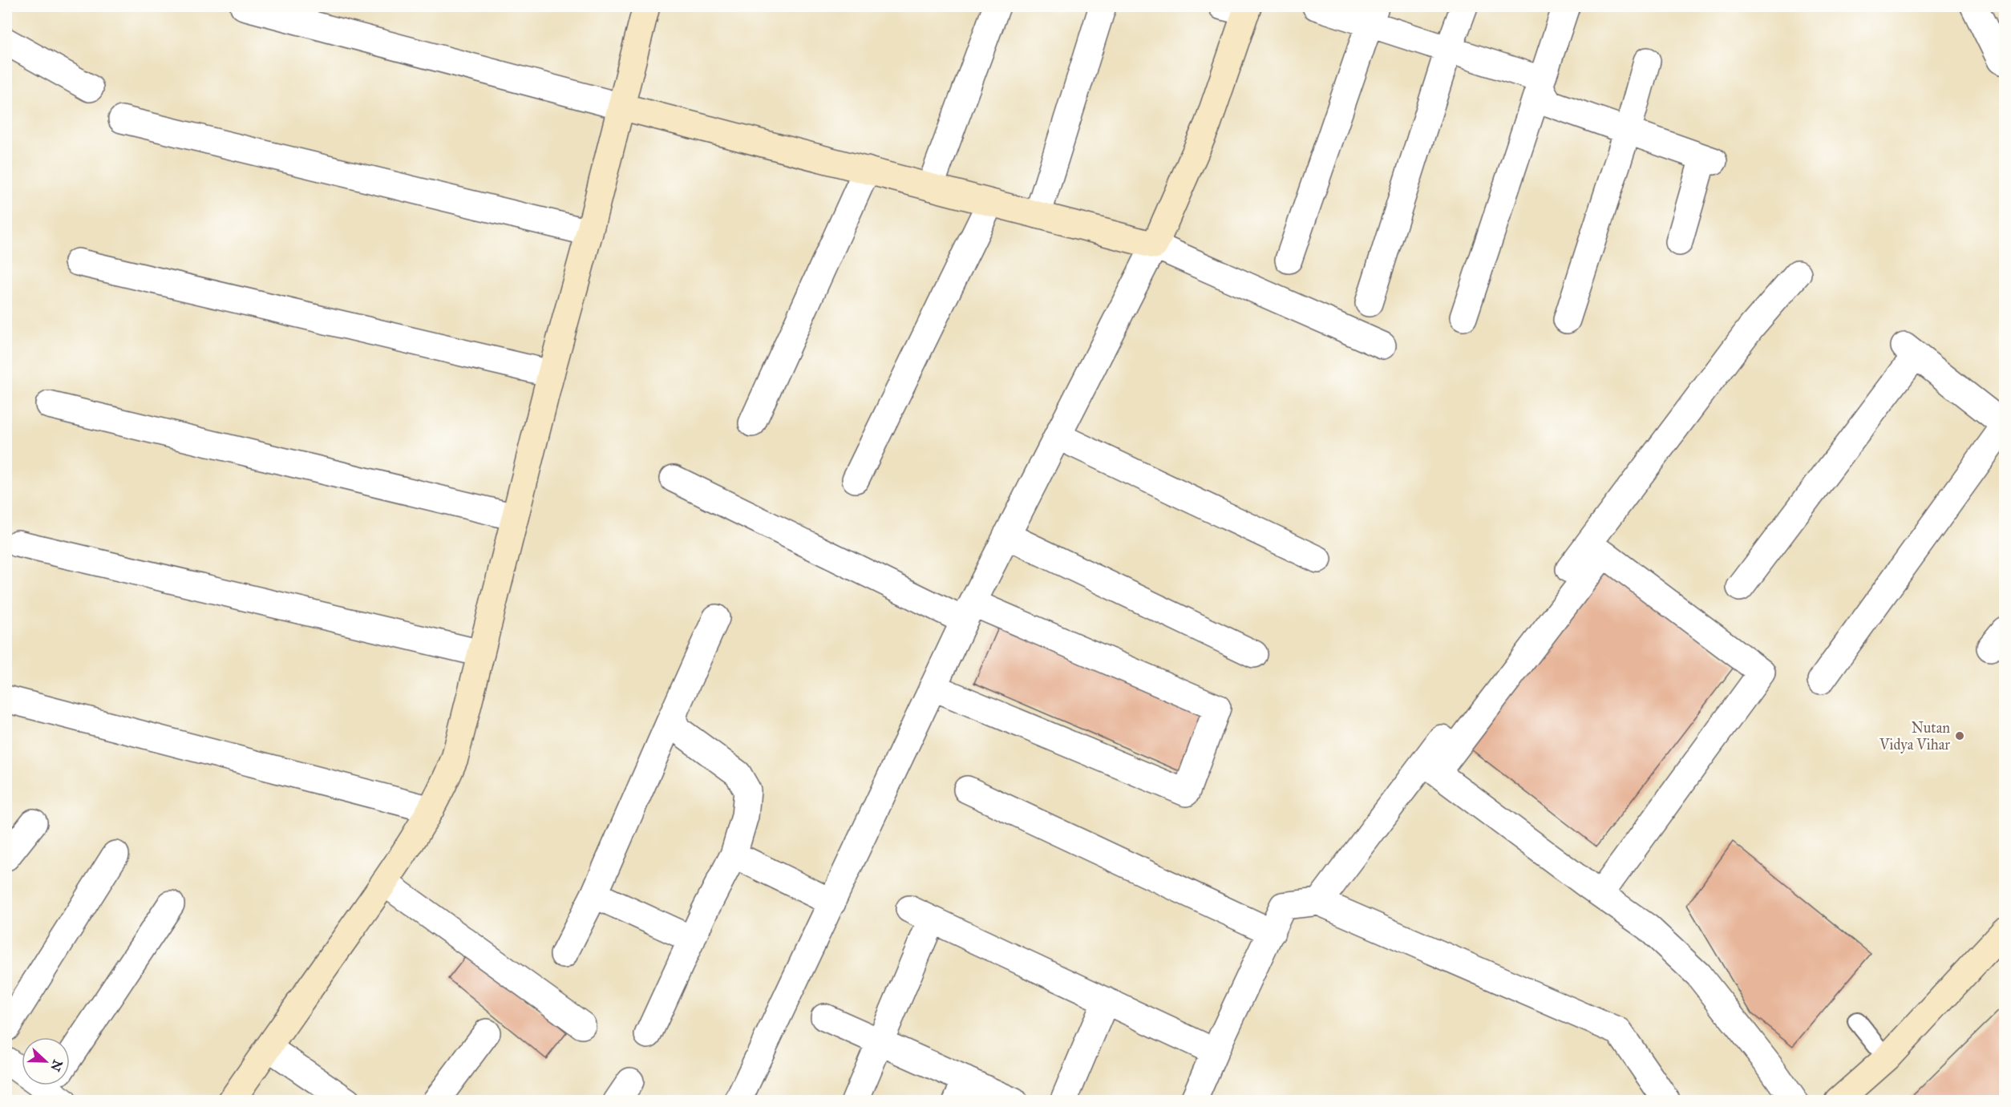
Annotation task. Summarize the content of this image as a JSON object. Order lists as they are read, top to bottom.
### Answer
{
  "places": ["Nutan Vidya Vihar"],
  "north": "right"
}
